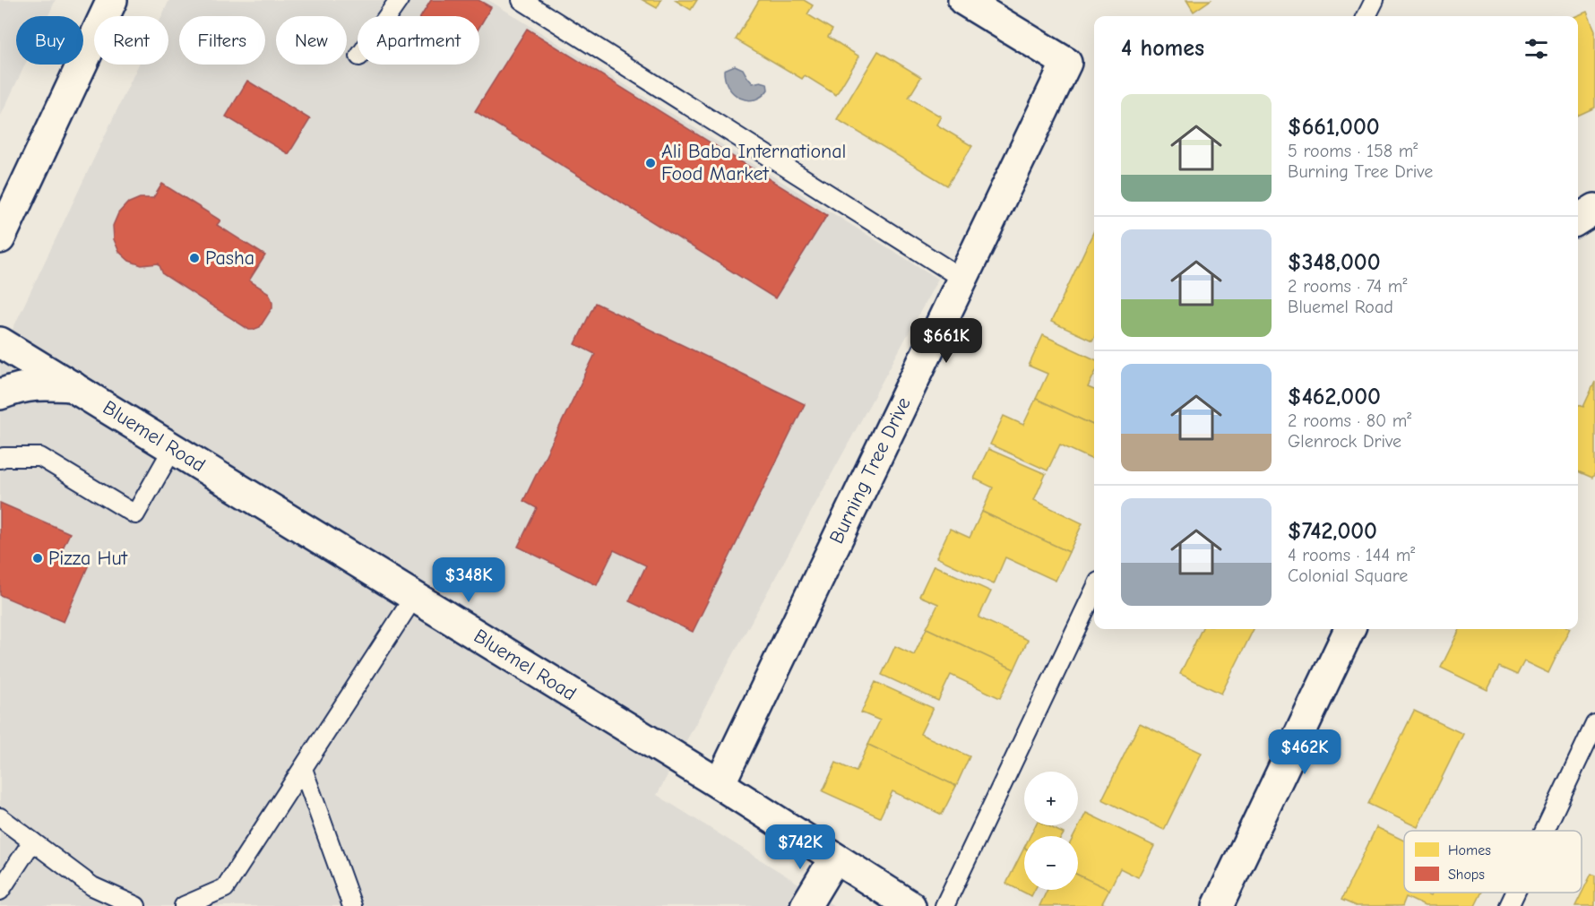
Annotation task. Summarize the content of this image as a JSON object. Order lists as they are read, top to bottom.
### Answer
{
  "streets": {
    "street": ["Bluemel Road", "Burning Tree Drive"]
  },
  "crossings": [
    ["Bluemel Road", "Burning Tree Drive"]
  ],
  "places": ["Ali Baba International Food Market", "Pasha", "Pizza Hut"],
  "legend": ["Homes", "Shops"],
  "page": {
    "chip": [
      "Buy",
      "Rent",
      "Filters",
      "New",
      "Apartment"
    ],
    "heading": "4 homes",
    "list": [
      {
        "name": "$661,000",
        "note": "5 rooms · 158 m² · Burning Tree Drive"
      },
      {
        "name": "$348,000",
        "note": "2 rooms · 74 m² · Bluemel Road"
      },
      {
        "name": "$462,000",
        "note": "2 rooms · 80 m² · Glenrock Drive"
      },
      {
        "name": "$742,000",
        "note": "4 rooms · 144 m² · Colonial Square"
      }
    ],
    "price": [
      "$661K",
      "$348K",
      "$462K",
      "$742K"
    ],
    "map_buttons": ["+", "−"]
  }
}
